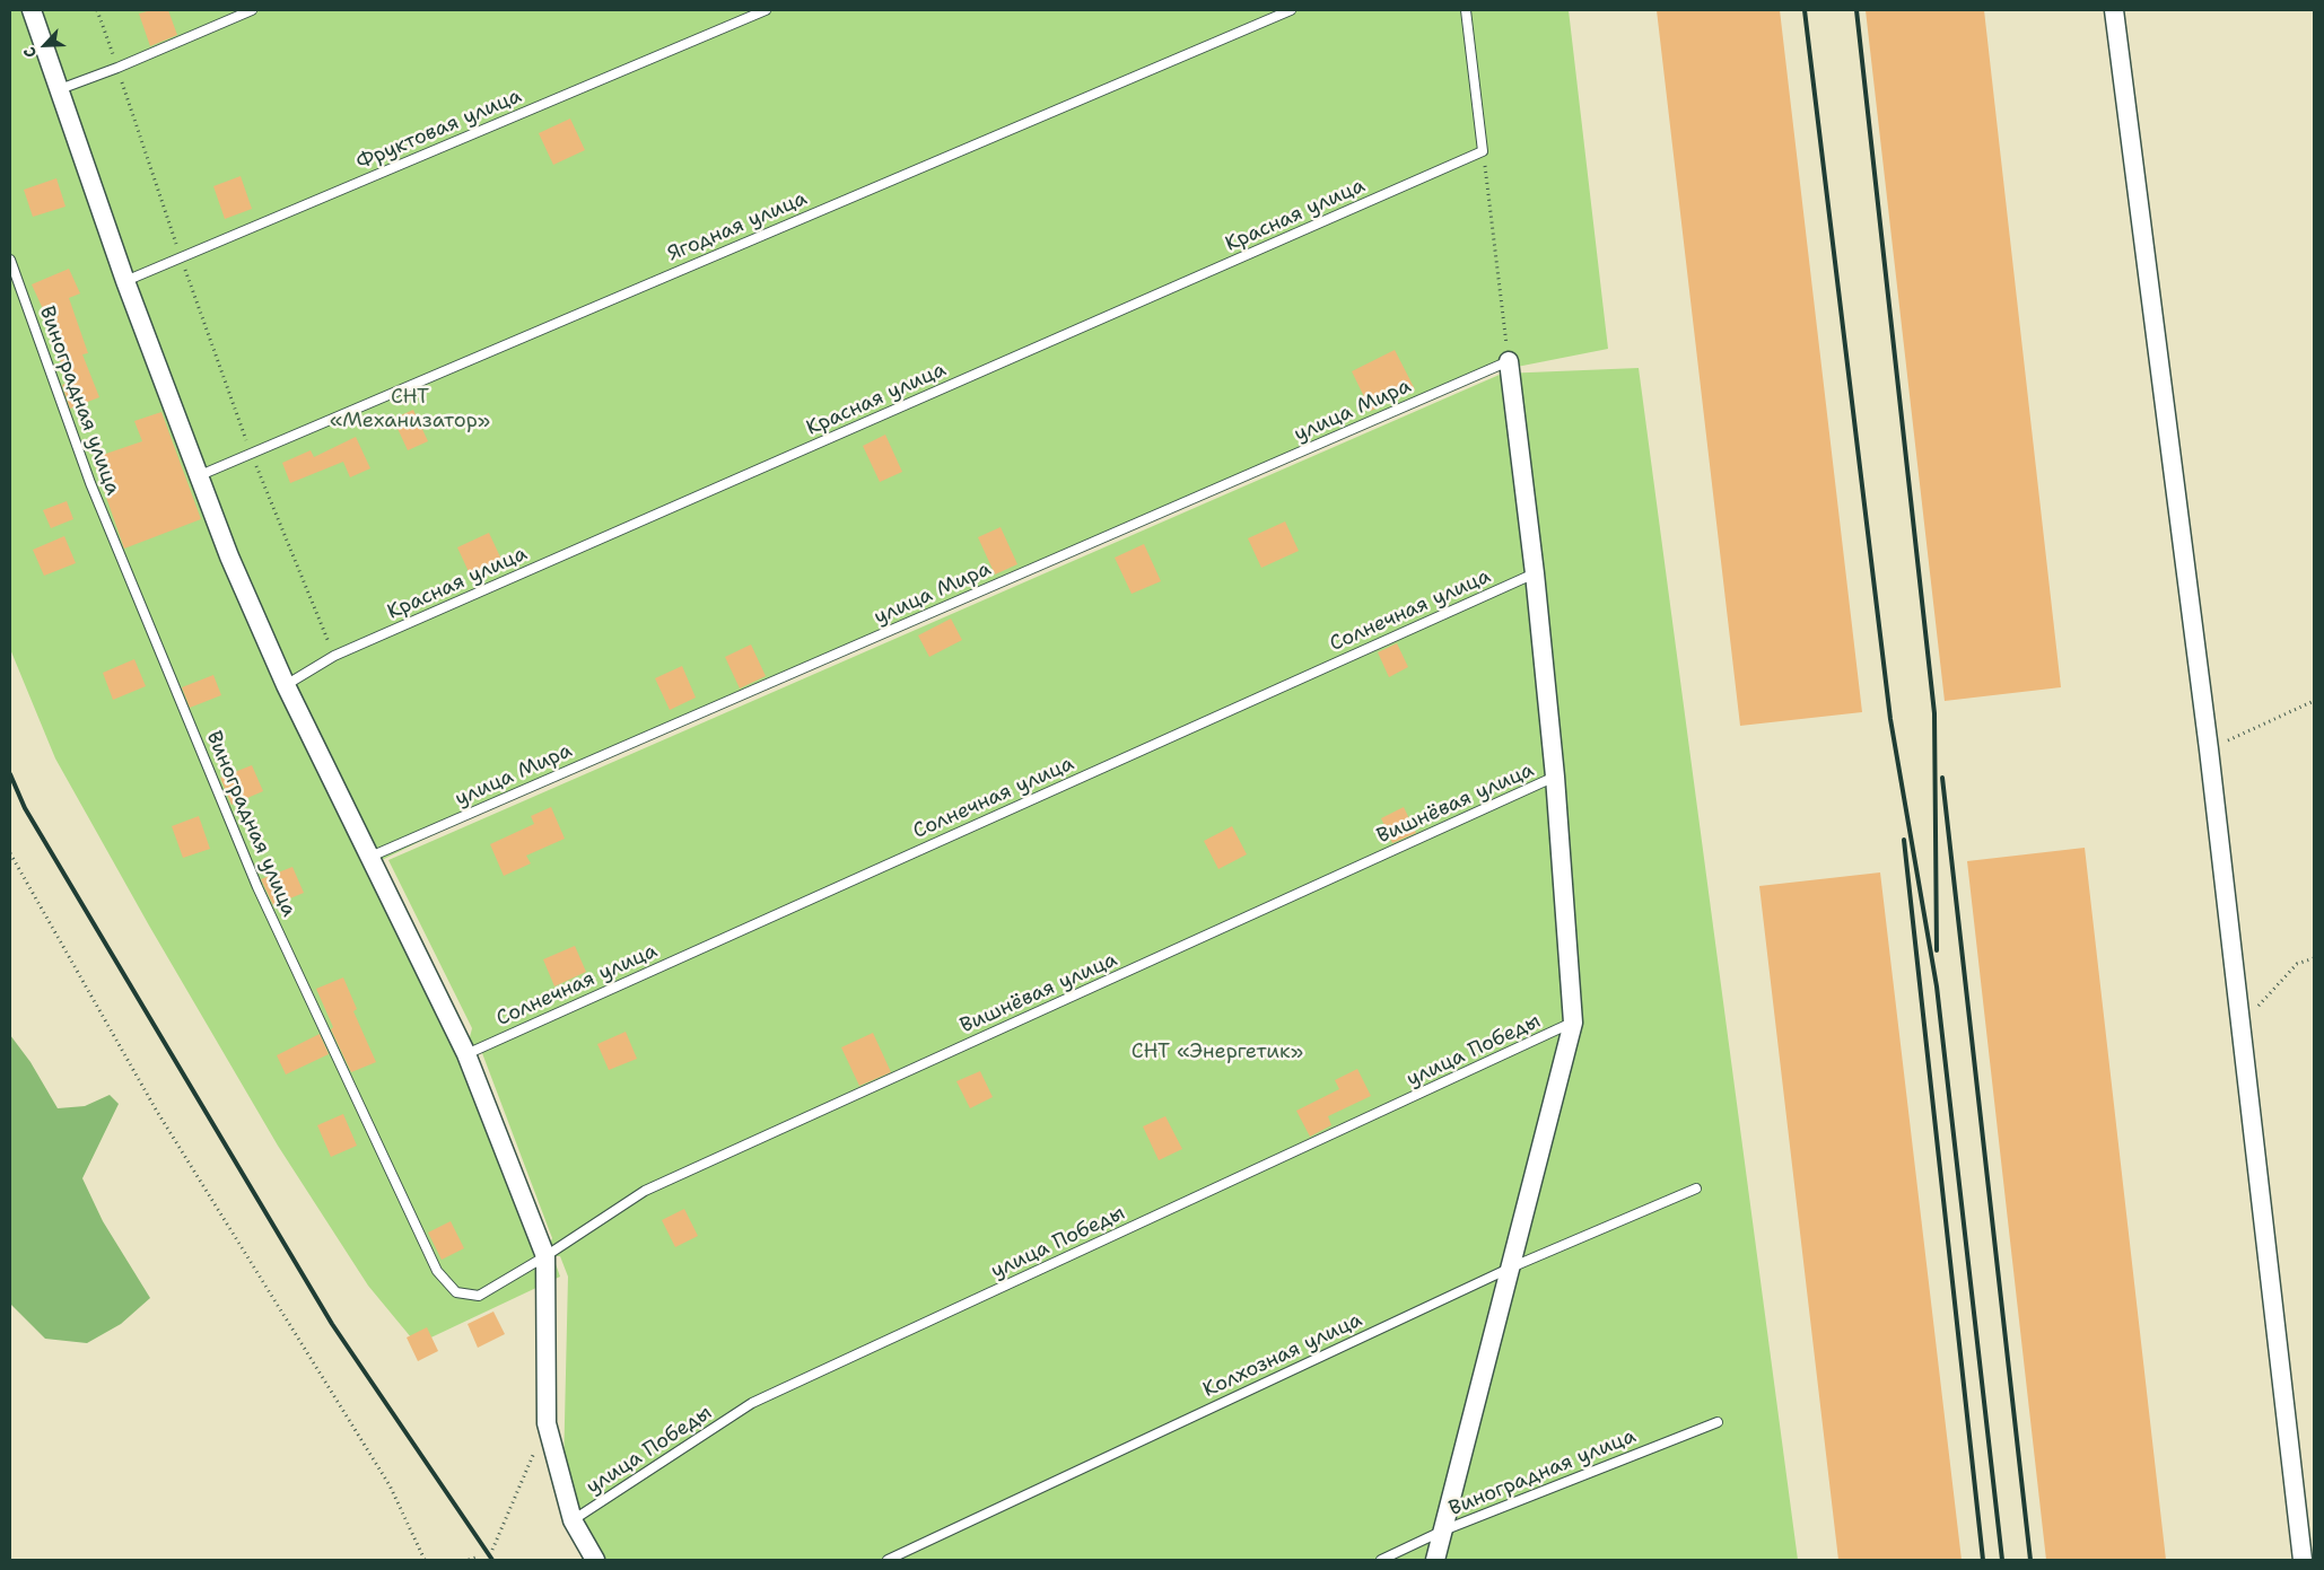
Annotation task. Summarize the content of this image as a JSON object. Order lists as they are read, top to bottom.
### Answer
{
  "streets": {
    "lane": [
      "Фруктовая улица",
      "Красная улица",
      "Ягодная улица",
      "Виноградная улица",
      "улица Мира",
      "Солнечная улица",
      "Вишнёвая улица",
      "улица Победы",
      "Колхозная улица"
    ]
  },
  "crossings": [
    ["Виноградная улица", "Вишнёвая улица"]
  ],
  "parks": ["СНТ «Механизатор»", "СНТ «Энергетик»"],
  "north": "bottom left"
}
